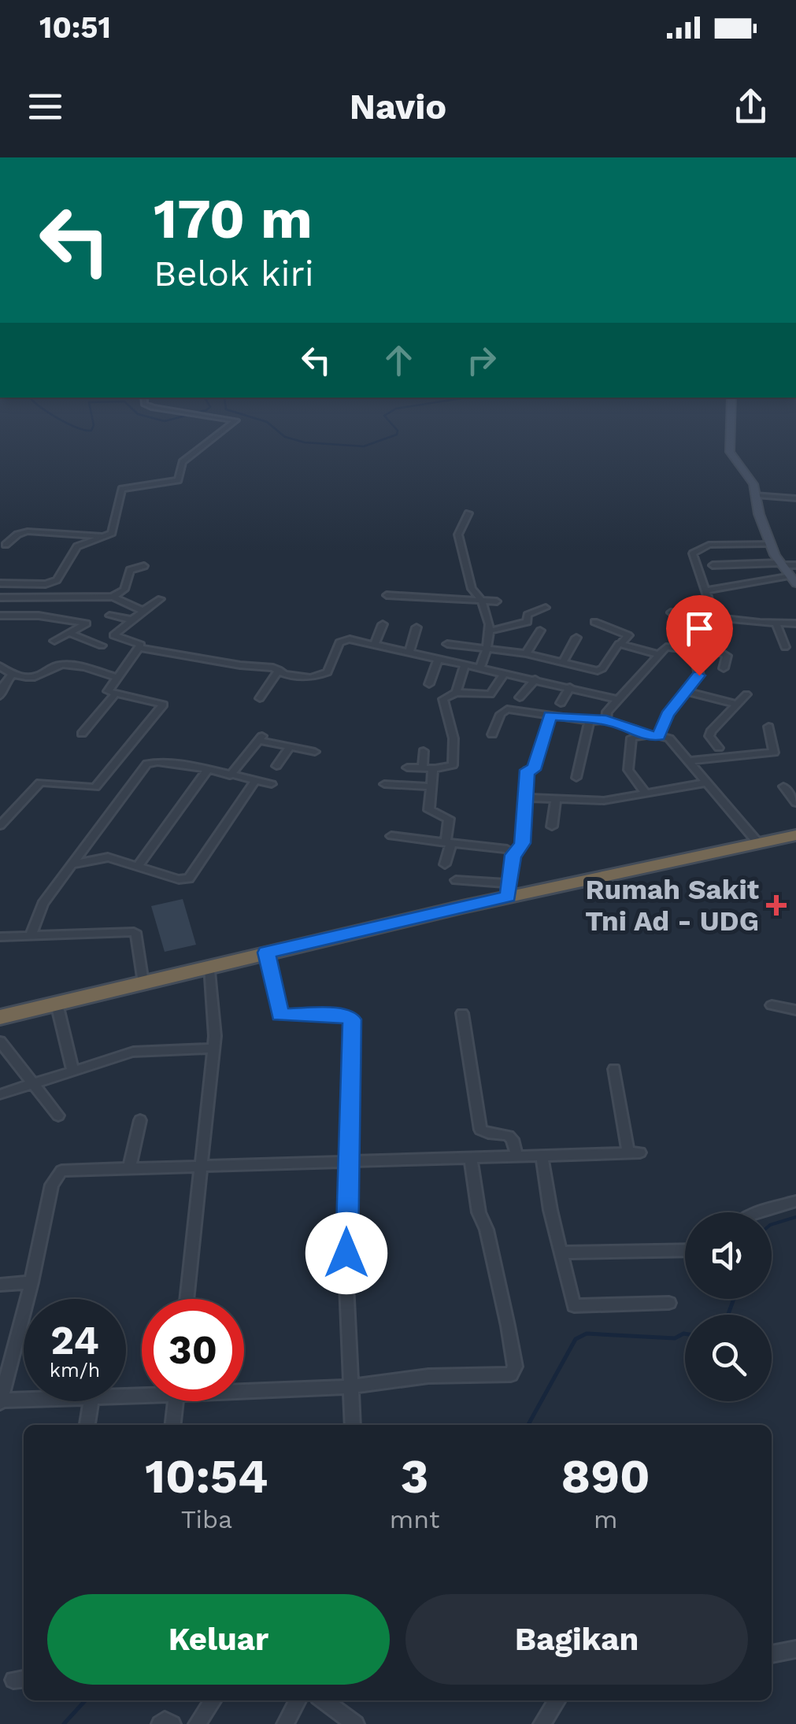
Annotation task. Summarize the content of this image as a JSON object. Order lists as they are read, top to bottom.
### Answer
{
  "places": {
    "health": ["Rumah Sakit Tni Ad - UDG"]
  },
  "page": {
    "status": "10:51",
    "header": "Navio",
    "turn": ["170 m", "Belok kiri"],
    "speed": "24 km/h",
    "limit": "30",
    "eta": [
      "10:54",
      "Tiba",
      "3",
      "mnt",
      "890",
      "m"
    ],
    "buttons": ["Keluar", "Bagikan"]
  }
}
